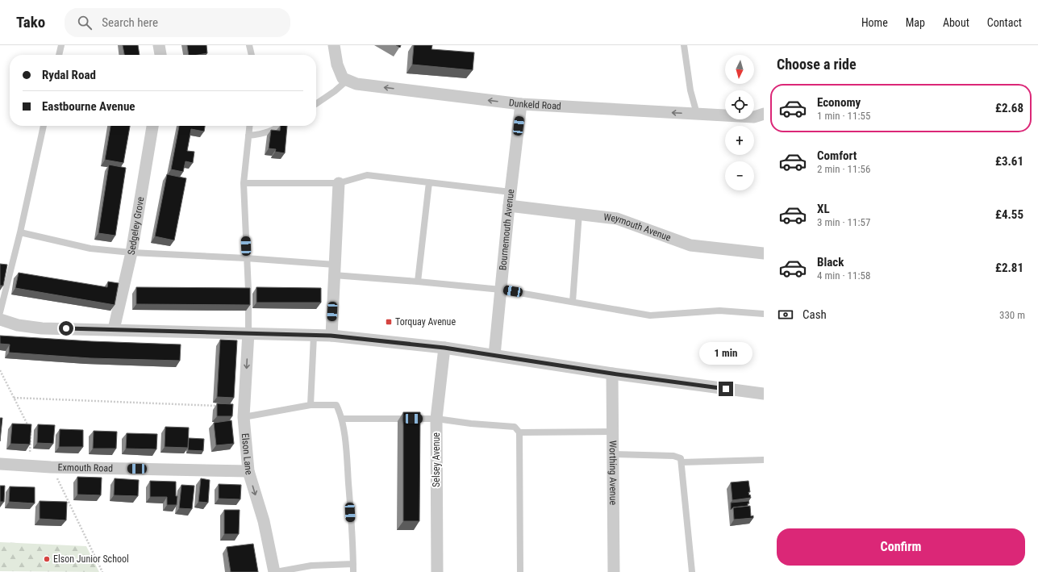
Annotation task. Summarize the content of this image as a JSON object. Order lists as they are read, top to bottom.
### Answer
{
  "streets": {
    "street": [
      "Dunkeld Road",
      "Sedgeley Grove",
      "Weymouth Avenue",
      "Bournemouth Avenue",
      "Elson Lane",
      "Selsey Avenue",
      "Exmouth Road",
      "Worthing Avenue"
    ]
  },
  "crossings": [
    ["Dunkeld Road", "Bournemouth Avenue"],
    ["Weymouth Avenue", "Bournemouth Avenue"],
    ["Elson Lane", "Exmouth Road"]
  ],
  "one_way": ["Dunkeld Road", "Elson Lane"],
  "places": {
    "transit": ["Torquay Avenue"],
    "other": ["Elson Junior School"]
  },
  "north": "bottom",
  "page": {
    "header": "Tako",
    "search": "Search here",
    "nav": [
      "Home",
      "Map",
      "About",
      "Contact"
    ],
    "heading": "Choose a ride",
    "map_buttons": ["+", "−"],
    "banner": ["Rydal Road", "Eastbourne Avenue"],
    "list": [
      {
        "name": "Economy",
        "note": "1 min · 11:55",
        "value": "£2.68"
      },
      {
        "name": "Comfort",
        "note": "2 min · 11:56",
        "value": "£3.61"
      },
      {
        "name": "XL",
        "note": "3 min · 11:57",
        "value": "£4.55"
      },
      {
        "name": "Black",
        "note": "4 min · 11:58",
        "value": "£2.81"
      }
    ],
    "pay": ["Cash", "330 m"],
    "bubble": "1 min",
    "buttons": "Confirm"
  }
}
